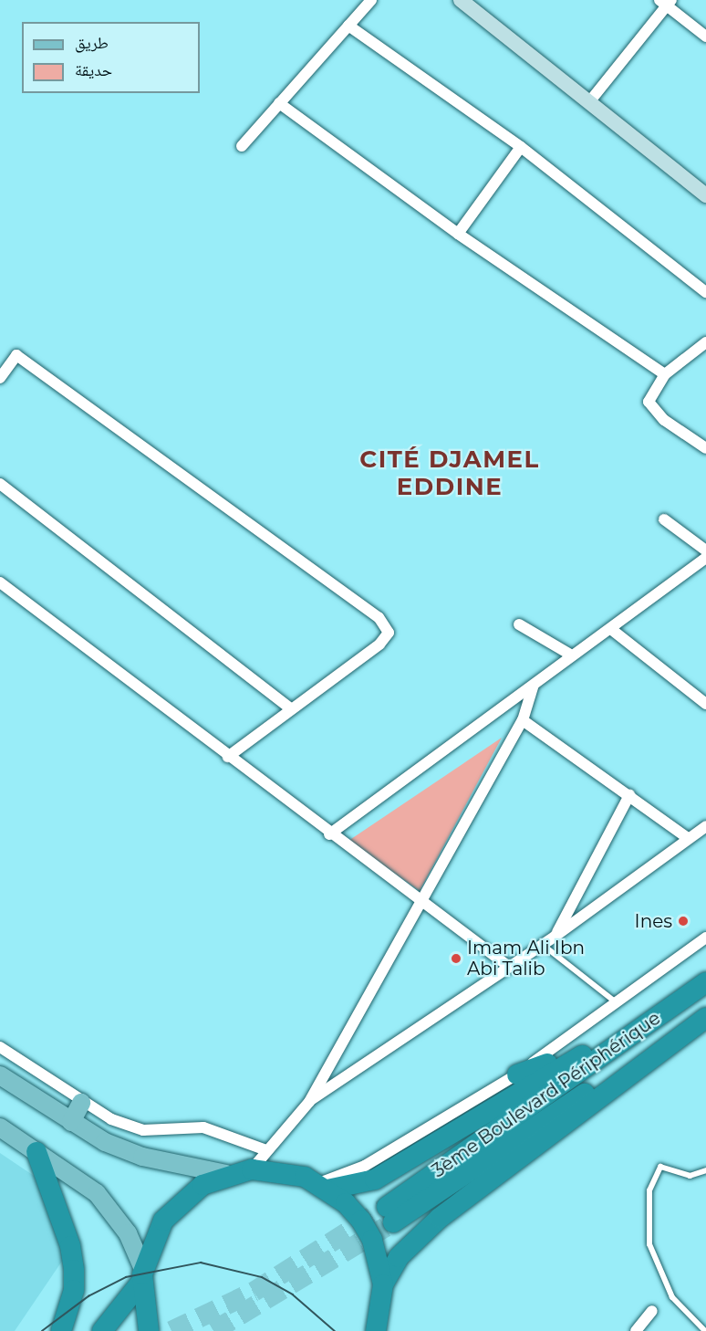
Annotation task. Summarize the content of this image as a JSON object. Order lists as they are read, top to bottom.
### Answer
{
  "streets": {
    "highway": ["3ème Boulevard Périphérique"]
  },
  "districts": ["CITÉ DJAMEL EDDINE"],
  "places": ["Ines", "Imam Ali Ibn Abi Talib"],
  "legend": ["طريق", "حديقة"]
}
